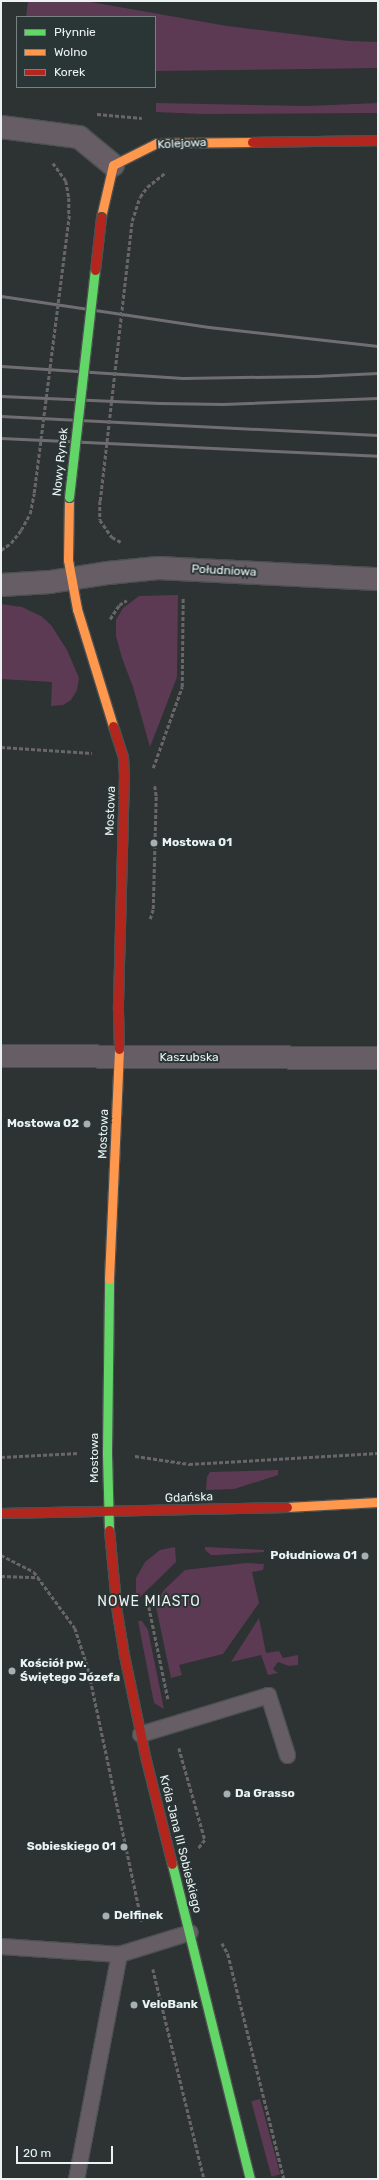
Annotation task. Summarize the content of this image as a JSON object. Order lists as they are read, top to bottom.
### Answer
{
  "streets": {
    "street": [
      "Kolejowa",
      "Nowy Rynek",
      "Południowa",
      "Mostowa",
      "Kaszubska",
      "Gdańska",
      "Króla Jana III Sobieskiego"
    ]
  },
  "crossings": [
    ["Kolejowa", "Nowy Rynek"],
    ["Nowy Rynek", "Południowa"],
    ["Nowy Rynek", "Mostowa"],
    ["Mostowa", "Kaszubska"],
    ["Mostowa", "Gdańska"],
    ["Mostowa", "Króla Jana III Sobieskiego"],
    ["Gdańska", "Króla Jana III Sobieskiego"]
  ],
  "districts": ["NOWE MIASTO"],
  "places": [
    "Mostowa 01",
    "Mostowa 02",
    "Południowa 01",
    "Kościół pw. Świętego Józefa",
    "Da Grasso",
    "Sobieskiego 01",
    "Delfinek",
    "VeloBank"
  ],
  "legend": ["Płynnie", "Wolno", "Korek"],
  "scale_bar": "20 m"
}
